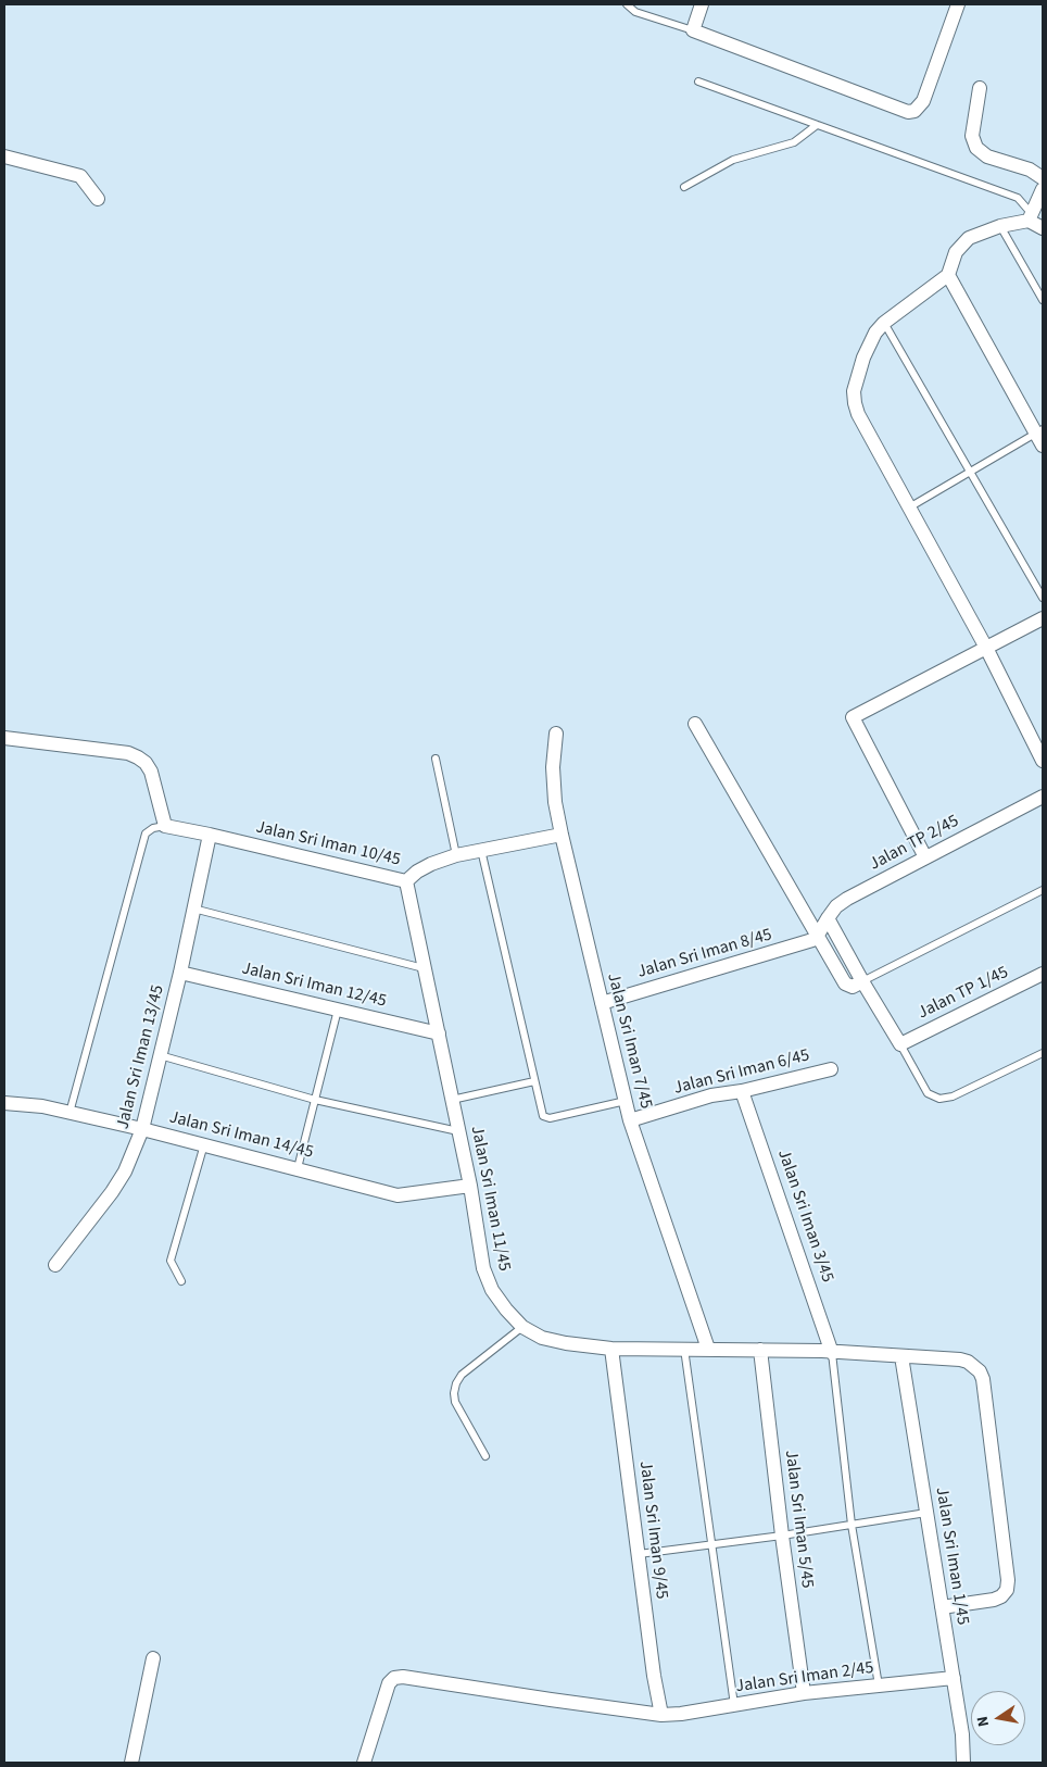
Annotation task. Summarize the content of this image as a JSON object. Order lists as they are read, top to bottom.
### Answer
{
  "streets": {
    "street": [
      "Jalan TP 2/45",
      "Jalan Sri Iman 10/45",
      "Jalan Sri Iman 8/45",
      "Jalan Sri Iman 12/45",
      "Jalan TP 1/45",
      "Jalan Sri Iman 7/45",
      "Jalan Sri Iman 13/45",
      "Jalan Sri Iman 6/45",
      "Jalan Sri Iman 14/45",
      "Jalan Sri Iman 11/45",
      "Jalan Sri Iman 3/45",
      "Jalan Sri Iman 5/45",
      "Jalan Sri Iman 9/45",
      "Jalan Sri Iman 1/45",
      "Jalan Sri Iman 2/45"
    ]
  },
  "crossings": [
    ["Jalan TP 2/45", "Jalan Sri Iman 8/45"],
    ["Jalan Sri Iman 10/45", "Jalan Sri Iman 7/45"],
    ["Jalan Sri Iman 10/45", "Jalan Sri Iman 13/45"],
    ["Jalan Sri Iman 10/45", "Jalan Sri Iman 11/45"],
    ["Jalan Sri Iman 8/45", "Jalan Sri Iman 7/45"],
    ["Jalan Sri Iman 12/45", "Jalan Sri Iman 13/45"],
    ["Jalan Sri Iman 12/45", "Jalan Sri Iman 11/45"],
    ["Jalan Sri Iman 7/45", "Jalan Sri Iman 6/45"],
    ["Jalan Sri Iman 7/45", "Jalan Sri Iman 11/45"],
    ["Jalan Sri Iman 13/45", "Jalan Sri Iman 14/45"],
    ["Jalan Sri Iman 6/45", "Jalan Sri Iman 3/45"],
    ["Jalan Sri Iman 14/45", "Jalan Sri Iman 11/45"],
    ["Jalan Sri Iman 11/45", "Jalan Sri Iman 3/45"],
    ["Jalan Sri Iman 11/45", "Jalan Sri Iman 5/45"],
    ["Jalan Sri Iman 11/45", "Jalan Sri Iman 9/45"],
    ["Jalan Sri Iman 11/45", "Jalan Sri Iman 1/45"],
    ["Jalan Sri Iman 5/45", "Jalan Sri Iman 2/45"],
    ["Jalan Sri Iman 9/45", "Jalan Sri Iman 2/45"],
    ["Jalan Sri Iman 1/45", "Jalan Sri Iman 2/45"]
  ],
  "north": "left"
}
